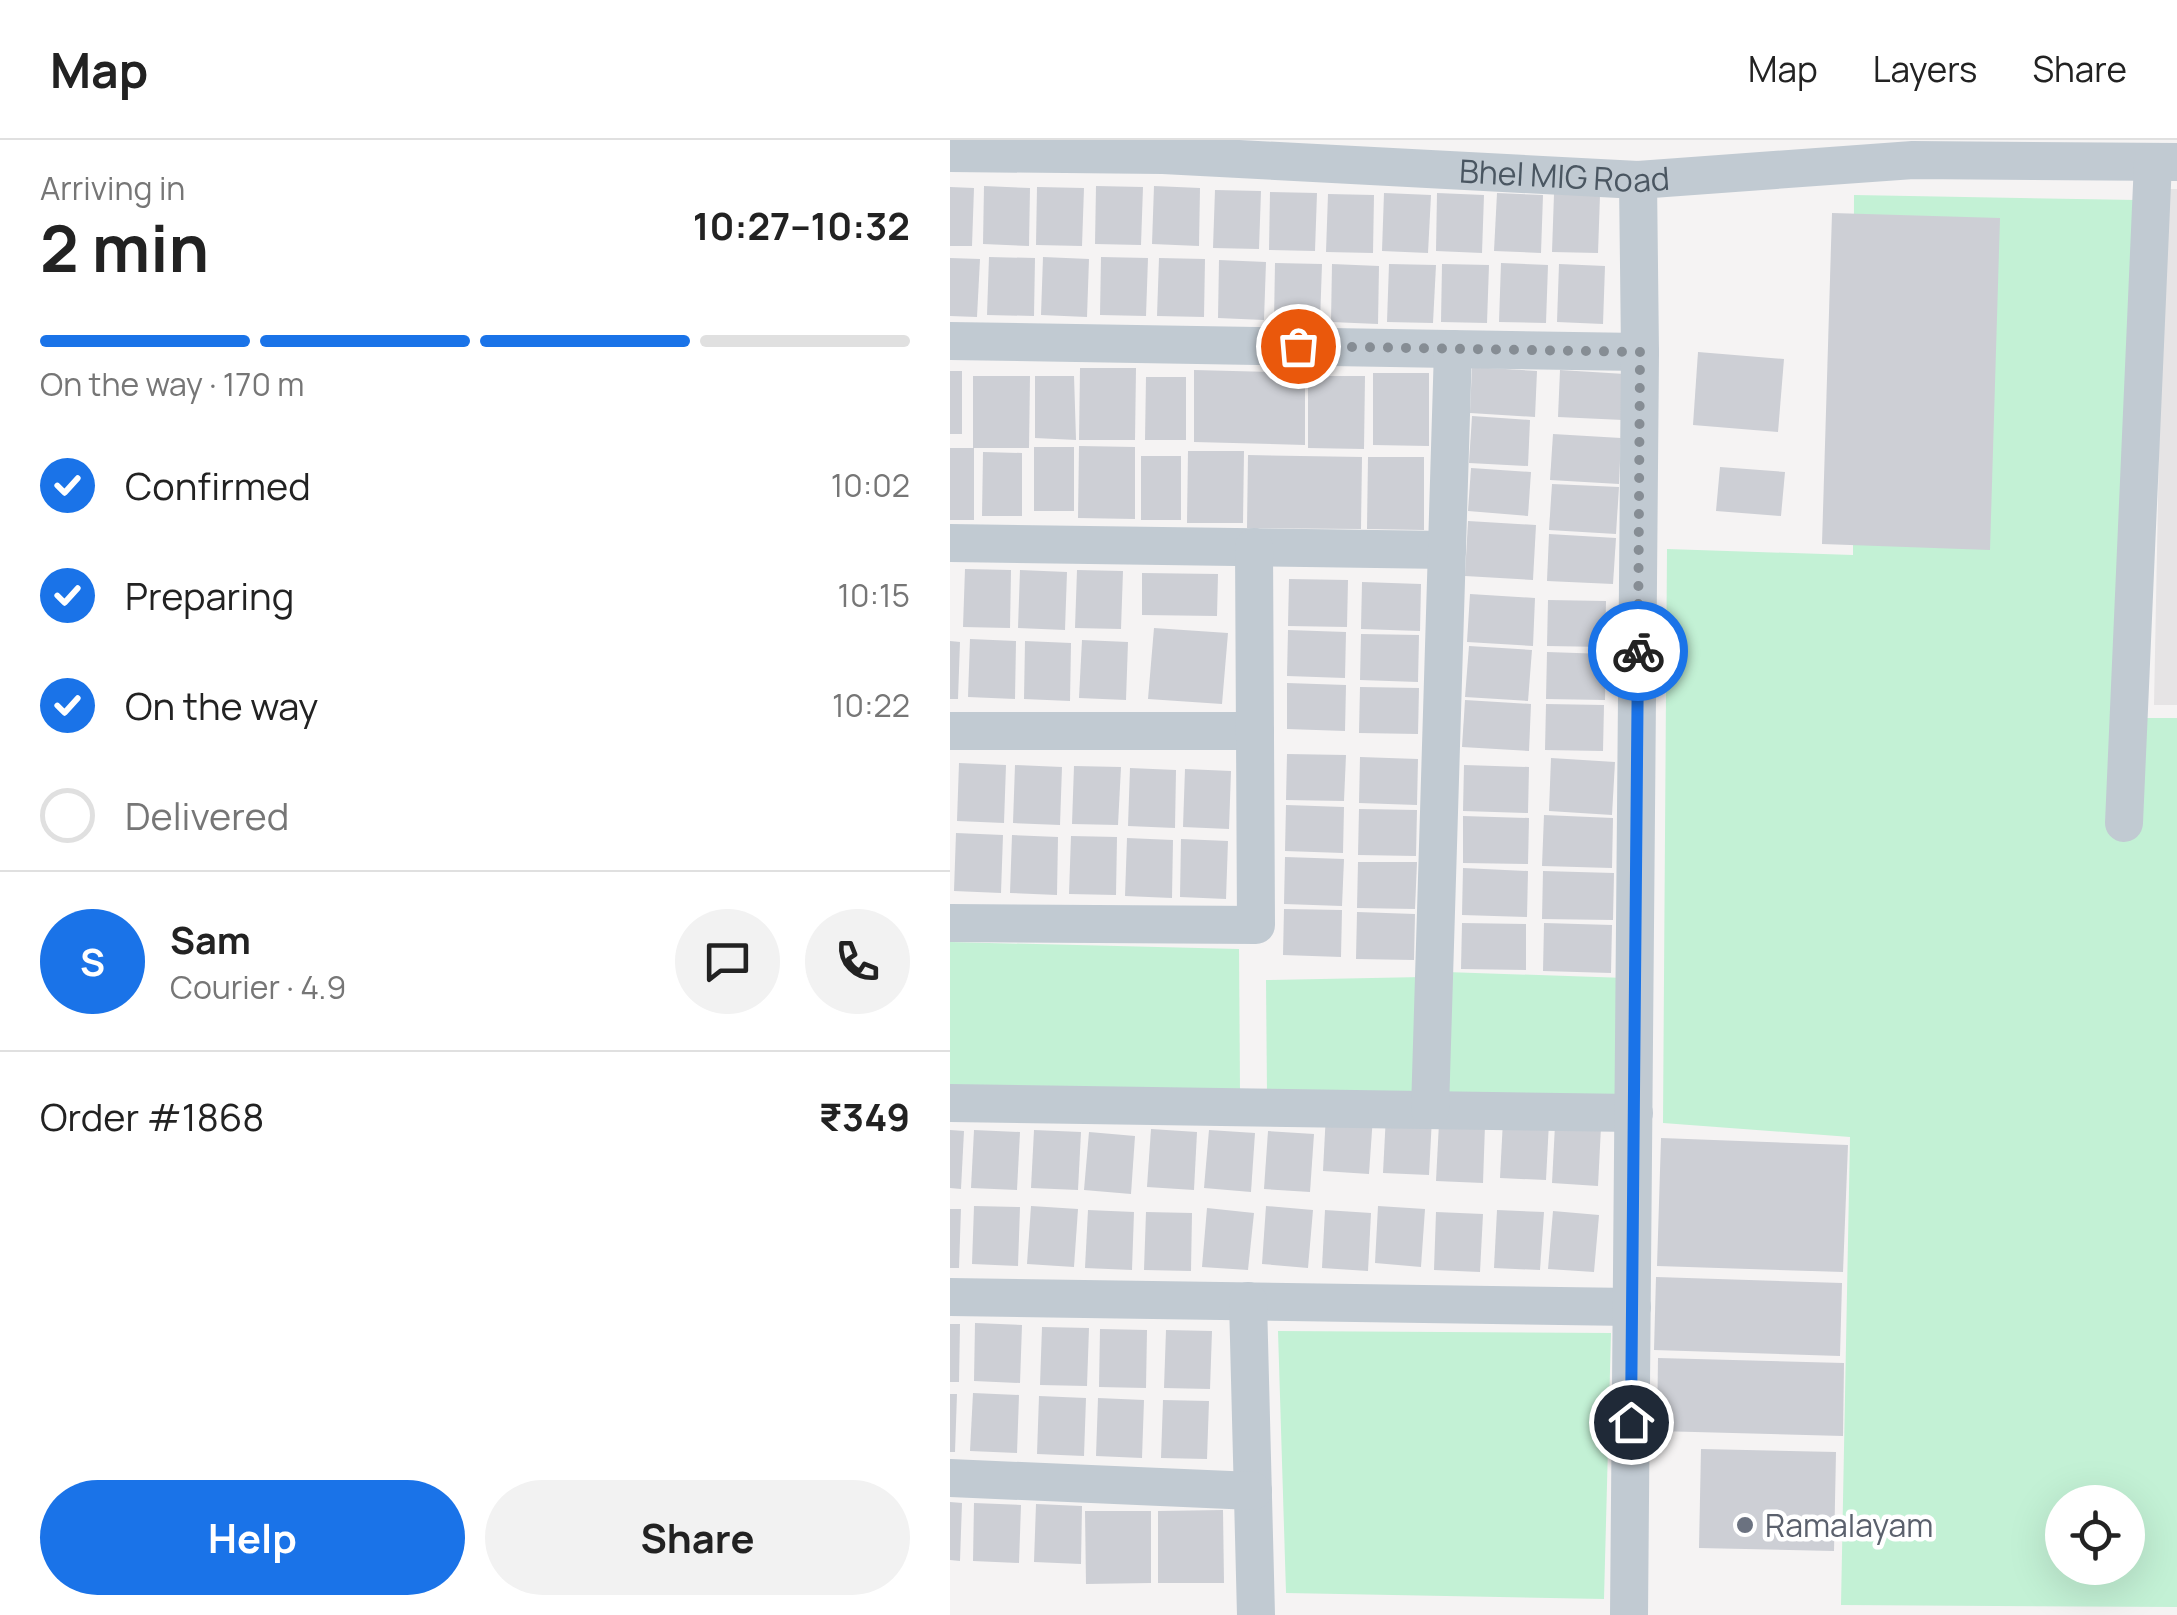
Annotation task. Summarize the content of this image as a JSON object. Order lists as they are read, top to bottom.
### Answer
{
  "streets": {
    "street": ["Bhel MIG Road"]
  },
  "places": ["Ramalayam"],
  "page": {
    "header": "Map",
    "nav": ["Map", "Layers", "Share"],
    "heading": ["2 min", "Arriving in", "10:27–10:32"],
    "panel": [
      "Sam",
      "Courier · 4.9",
      "Order #1868",
      "₹349"
    ],
    "bar": "On the way · 170 m",
    "list": [
      ["Confirmed", "10:02"],
      ["Preparing", "10:15"],
      ["On the way", "10:22"],
      "Delivered"
    ],
    "round": "S",
    "buttons": ["Help", "Share"]
  }
}
